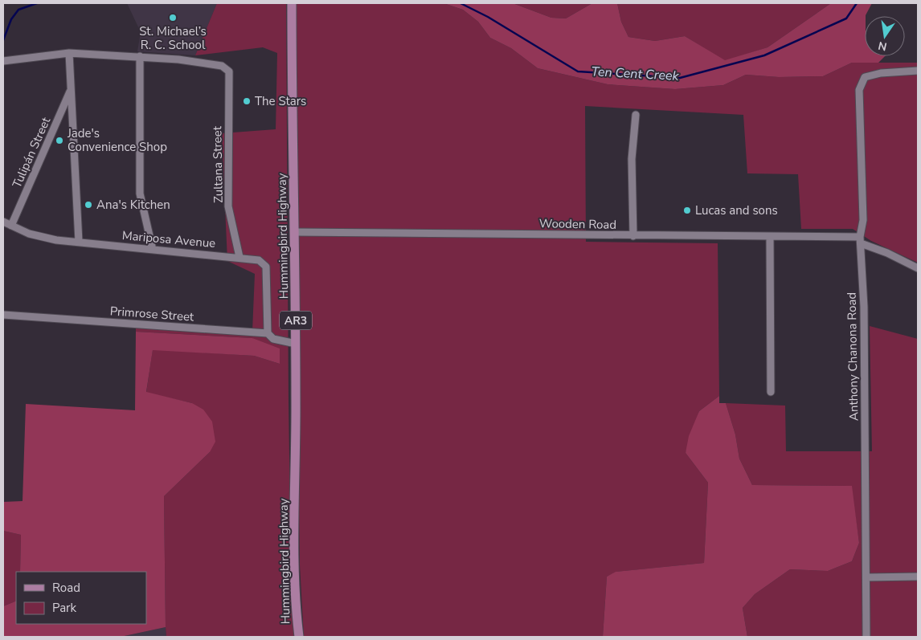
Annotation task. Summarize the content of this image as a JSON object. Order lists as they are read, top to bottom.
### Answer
{
  "streets": {
    "main road": ["Hummingbird Highway", "AR3"],
    "street": [
      "Tulipán Street",
      "Zultana Street",
      "Wooden Road",
      "Mariposa Avenue",
      "Primrose Street",
      "Anthony Chanona Road"
    ]
  },
  "crossings": [
    ["Tulipán Street", "Mariposa Avenue"],
    ["Zultana Street", "Mariposa Avenue"],
    ["Wooden Road", "Hummingbird Highway"],
    ["Wooden Road", "Anthony Chanona Road"],
    ["Hummingbird Highway", "Primrose Street"],
    ["Mariposa Avenue", "Primrose Street"]
  ],
  "water": ["Ten Cent Creek"],
  "places": [
    "St. Michael’s R. C. School",
    "The Stars",
    "Jade's Convenience Shop",
    "Ana's Kitchen",
    "Lucas and sons"
  ],
  "legend": ["Road", "Park"],
  "north": "bottom"
}
